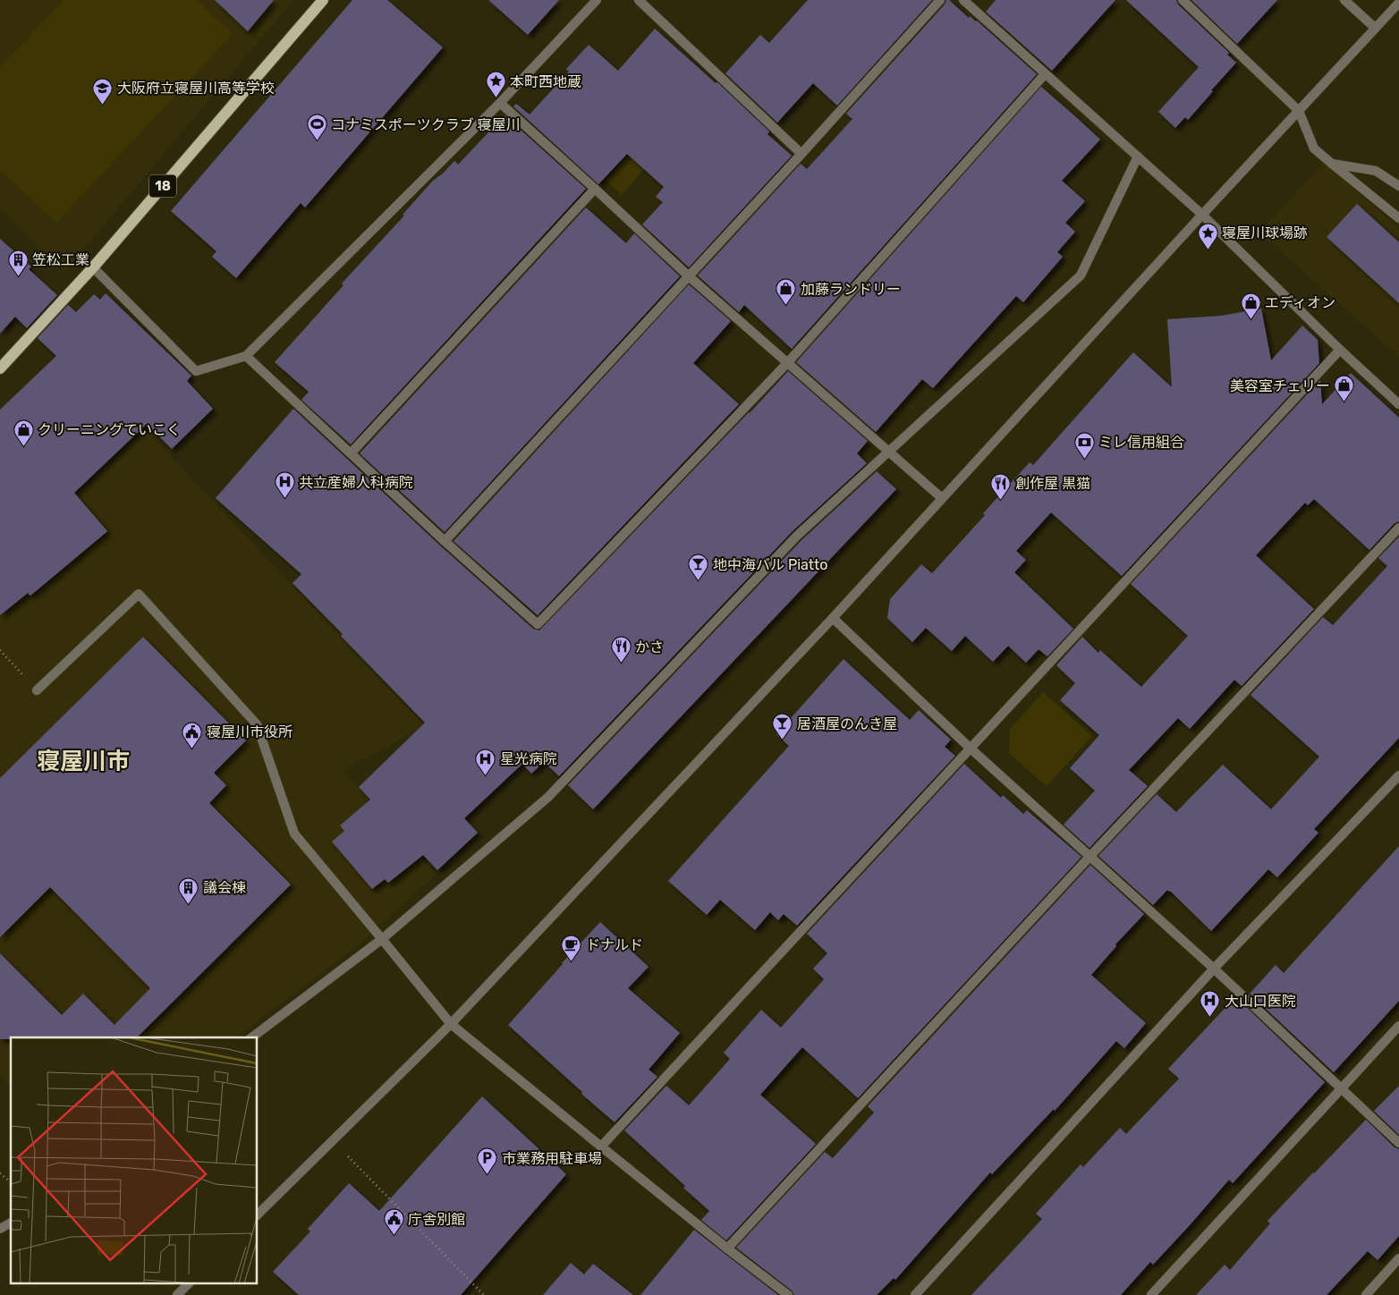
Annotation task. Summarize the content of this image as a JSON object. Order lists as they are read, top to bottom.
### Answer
{
  "streets": {
    "main road": ["18"]
  },
  "districts": ["寝屋川市"],
  "places": {
    "place": ["本町西地蔵", "寝屋川球場跡"],
    "school or university": ["大阪府立寝屋川高等学校"],
    "sports": ["コナミスポーツクラブ 寝屋川"],
    "building": ["笠松工業", "議会棟"],
    "shop": [
      "加藤ランドリー",
      "エディオン",
      "美容室チェリー",
      "クリーニングていこく"
    ],
    "bank": ["ミレ信用組合"],
    "hospital": ["共立産婦人科病院", "星光病院", "大山口医院"],
    "restaurant": ["創作屋 黒猫", "かさ"],
    "bar": ["地中海バル Piatto", "居酒屋のんき屋"],
    "public building": ["寝屋川市役所", "庁舎別館"],
    "cafe": ["ドナルド"],
    "parking": ["市業務用駐車場"]
  }
}
